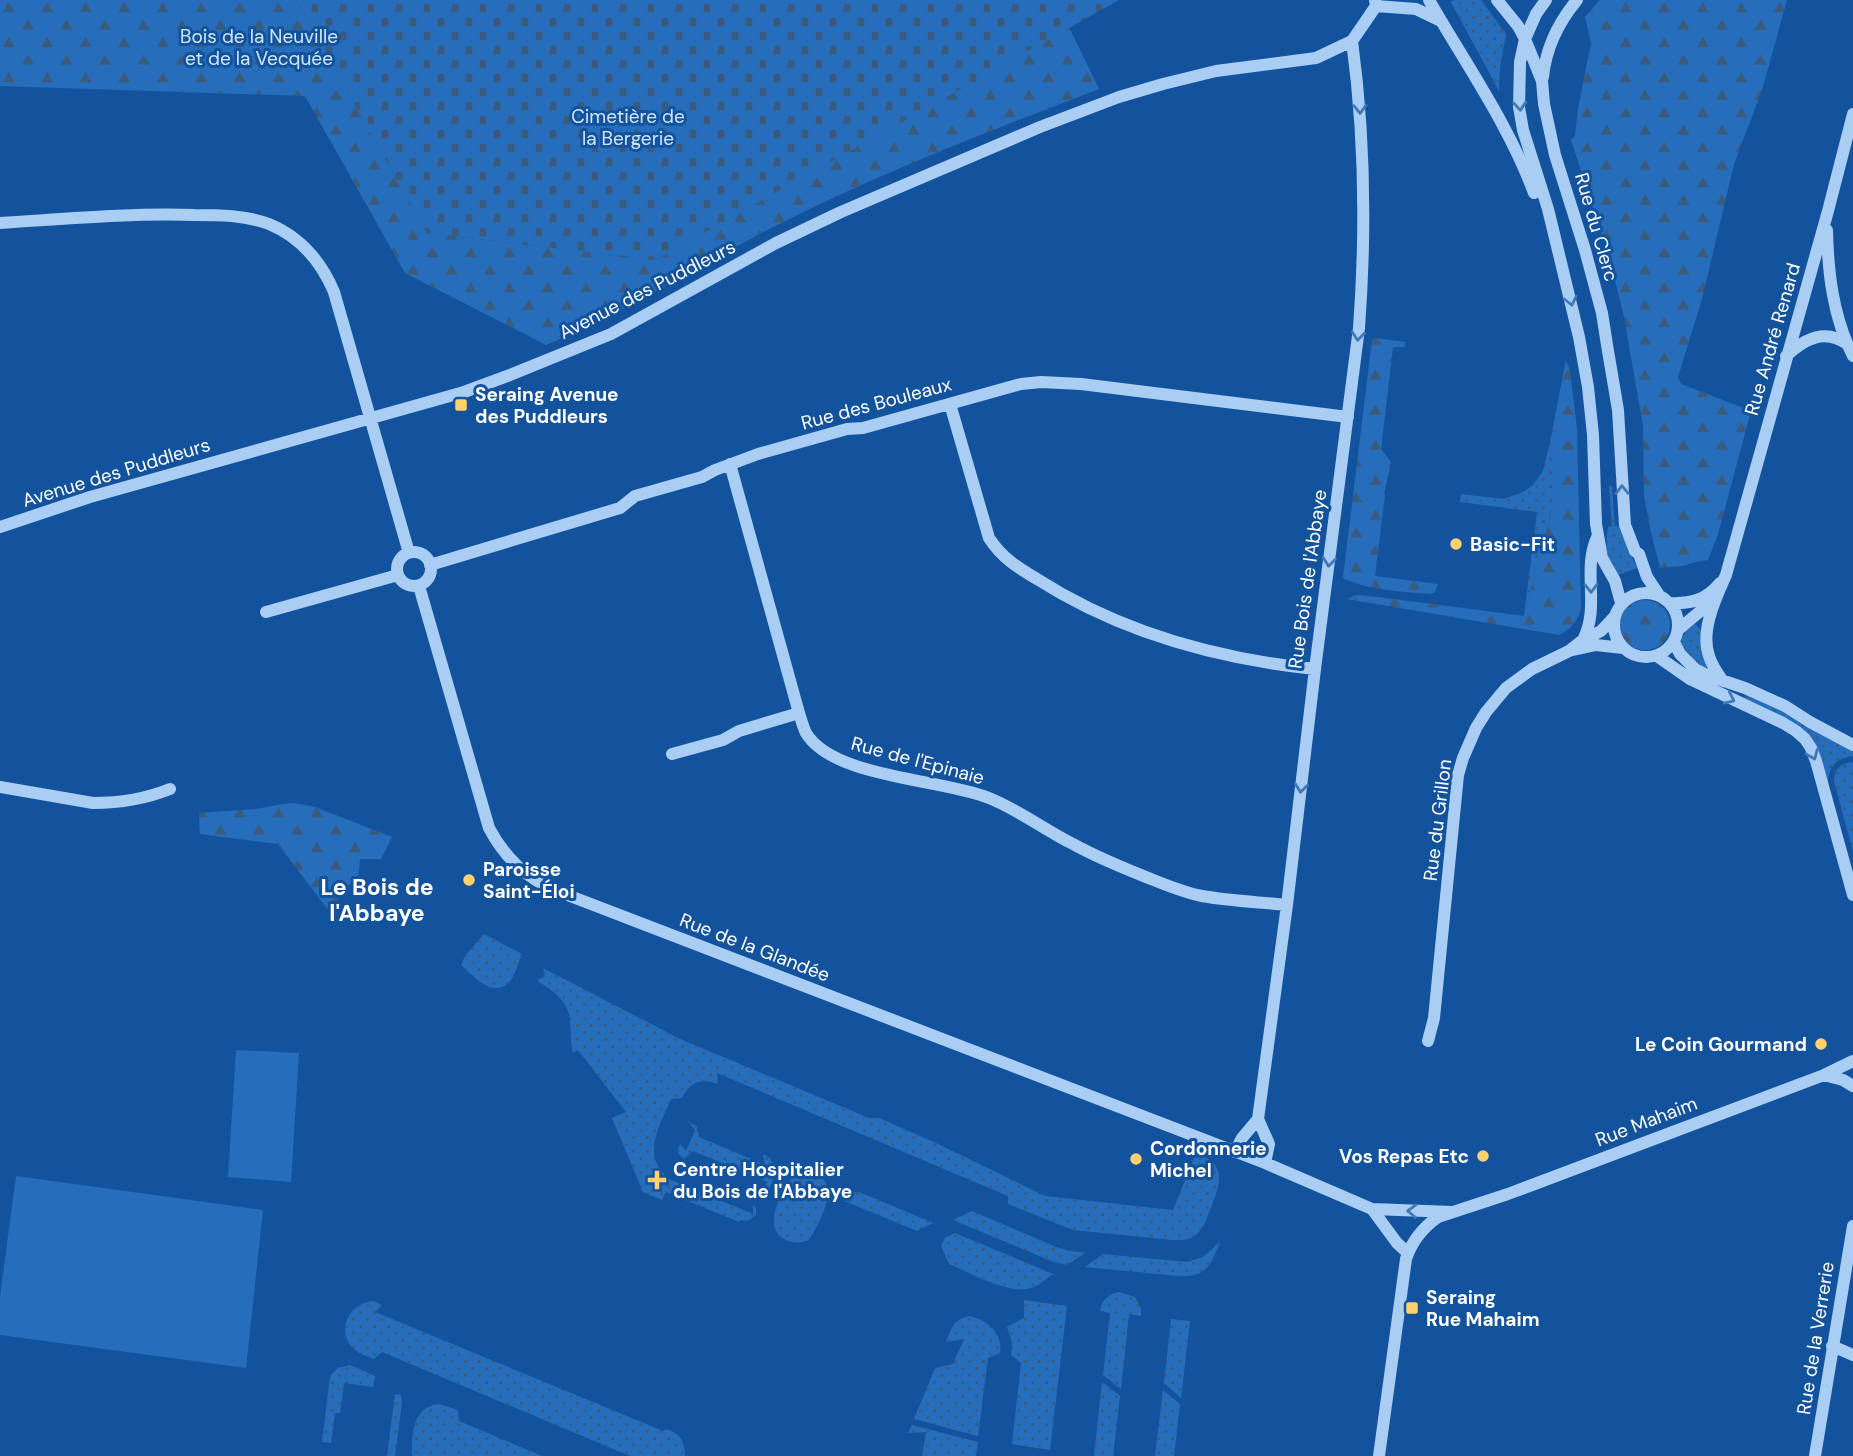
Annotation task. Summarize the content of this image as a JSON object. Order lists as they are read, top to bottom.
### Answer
{
  "streets": {
    "street": [
      "Rue du Clerc",
      "Avenue des Puddleurs",
      "Rue André Renard",
      "Rue des Bouleaux",
      "Rue Bois de l'Abbaye",
      "Rue de l'Epinaie",
      "Rue du Grillon",
      "Rue de la Glandée",
      "Rue Mahaim",
      "Rue de la Verrerie"
    ]
  },
  "crossings": [
    ["Rue du Clerc", "Rue André Renard"],
    ["Rue du Clerc", "Rue du Grillon"],
    ["Avenue des Puddleurs", "Rue Bois de l'Abbaye"],
    ["Rue André Renard", "Rue du Grillon"],
    ["Rue des Bouleaux", "Rue Bois de l'Abbaye"],
    ["Rue des Bouleaux", "Rue de l'Epinaie"],
    ["Rue des Bouleaux", "Rue de la Glandée"],
    ["Rue Bois de l'Abbaye", "Rue de l'Epinaie"],
    ["Rue Bois de l'Abbaye", "Rue de la Glandée"],
    ["Rue Bois de l'Abbaye", "Rue Mahaim"],
    ["Rue de la Glandée", "Rue Mahaim"]
  ],
  "one_way": ["Rue Bois de l'Abbaye"],
  "districts": ["Le Bois de l'Abbaye"],
  "parks": ["Bois de la Neuville et de la Vecquée", "Cimetière de la Bergerie"],
  "places": {
    "transit": ["Seraing Avenue des Puddleurs", "Seraing Rue Mahaim"],
    "other": [
      "Basic-Fit",
      "Paroisse Saint-Éloi",
      "Le Coin Gourmand",
      "Vos Repas Etc",
      "Cordonnerie Michel"
    ],
    "health": ["Centre Hospitalier du Bois de l'Abbaye"]
  }
}
